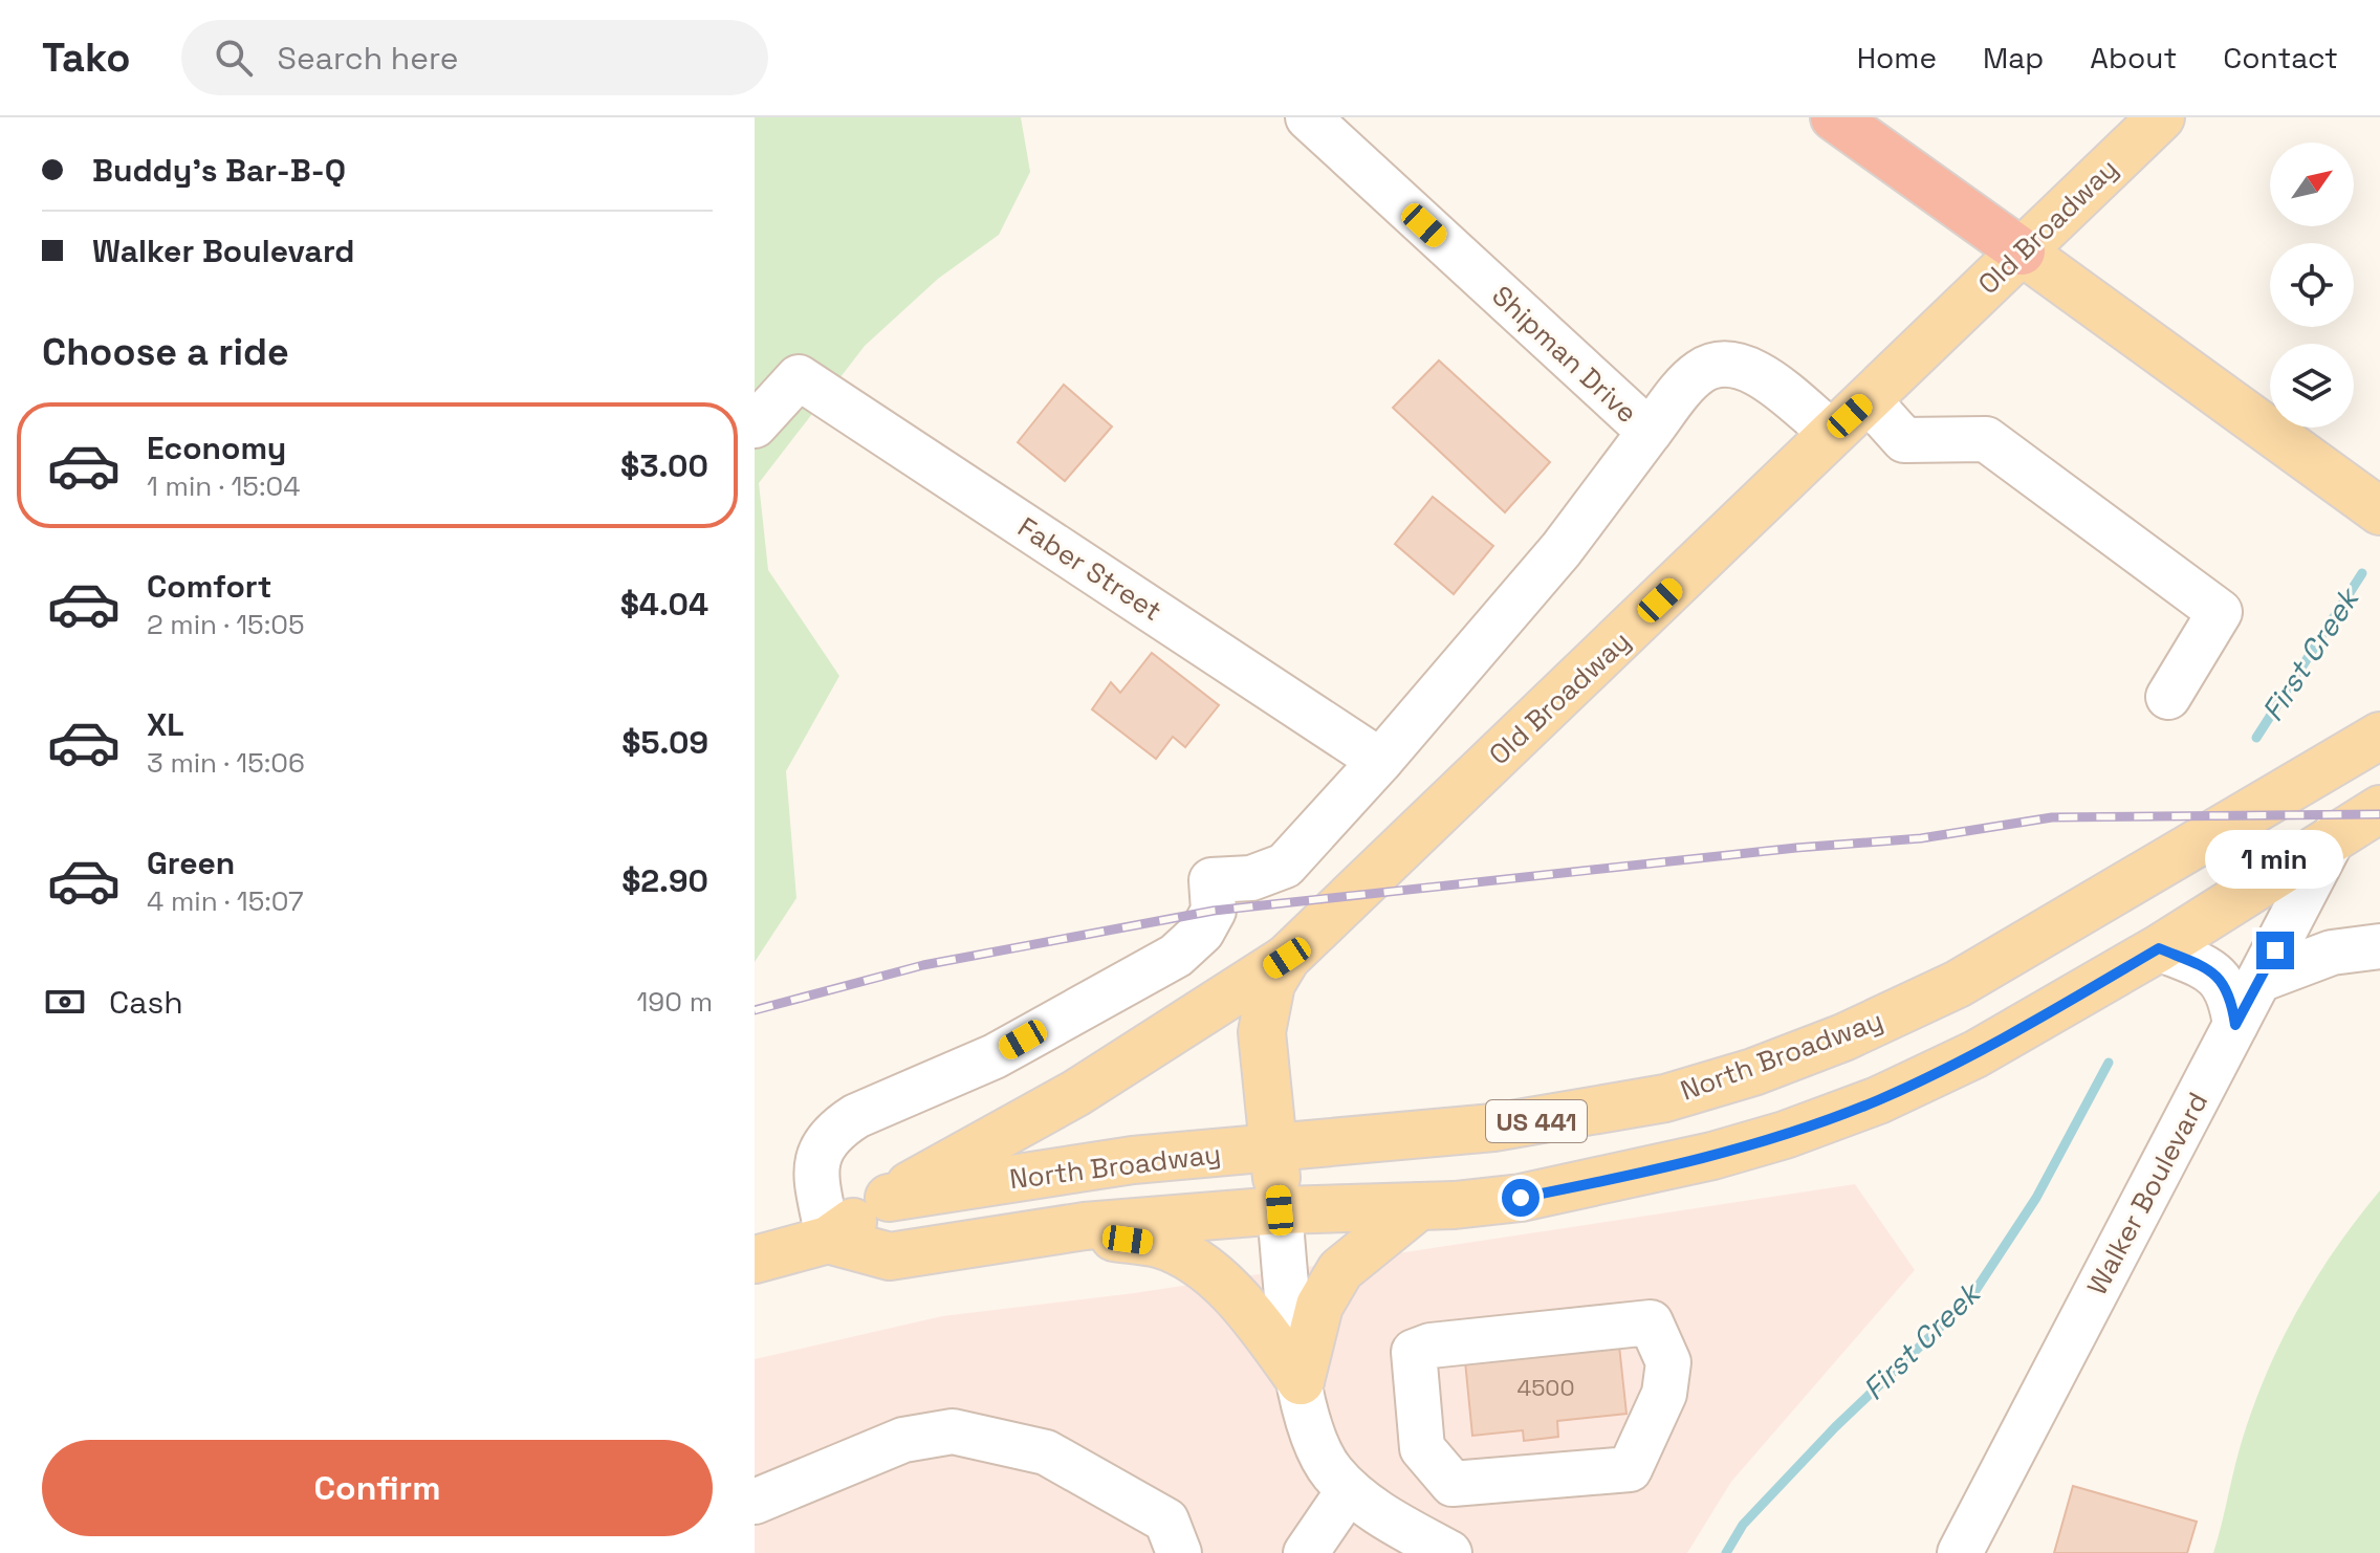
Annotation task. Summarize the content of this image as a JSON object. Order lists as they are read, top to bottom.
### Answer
{
  "streets": {
    "main road": ["Old Broadway", "North Broadway", "US 441"],
    "street": ["Shipman Drive", "Faber Street", "Walker Boulevard"]
  },
  "crossings": [
    ["Old Broadway", "Shipman Drive"],
    ["Old Broadway", "North Broadway"],
    ["North Broadway", "Walker Boulevard"]
  ],
  "water": ["First Creek"],
  "house_numbers": ["4500"],
  "north": "top right",
  "page": {
    "header": "Tako",
    "search": "Search here",
    "nav": [
      "Home",
      "Map",
      "About",
      "Contact"
    ],
    "banner": ["Buddy's Bar-B-Q", "Walker Boulevard"],
    "heading": "Choose a ride",
    "list": [
      {
        "name": "Economy",
        "note": "1 min · 15:04",
        "value": "$3.00"
      },
      {
        "name": "Comfort",
        "note": "2 min · 15:05",
        "value": "$4.04"
      },
      {
        "name": "XL",
        "note": "3 min · 15:06",
        "value": "$5.09"
      },
      {
        "name": "Green",
        "note": "4 min · 15:07",
        "value": "$2.90"
      }
    ],
    "bubble": "1 min",
    "pay": ["Cash", "190 m"],
    "buttons": "Confirm"
  }
}
